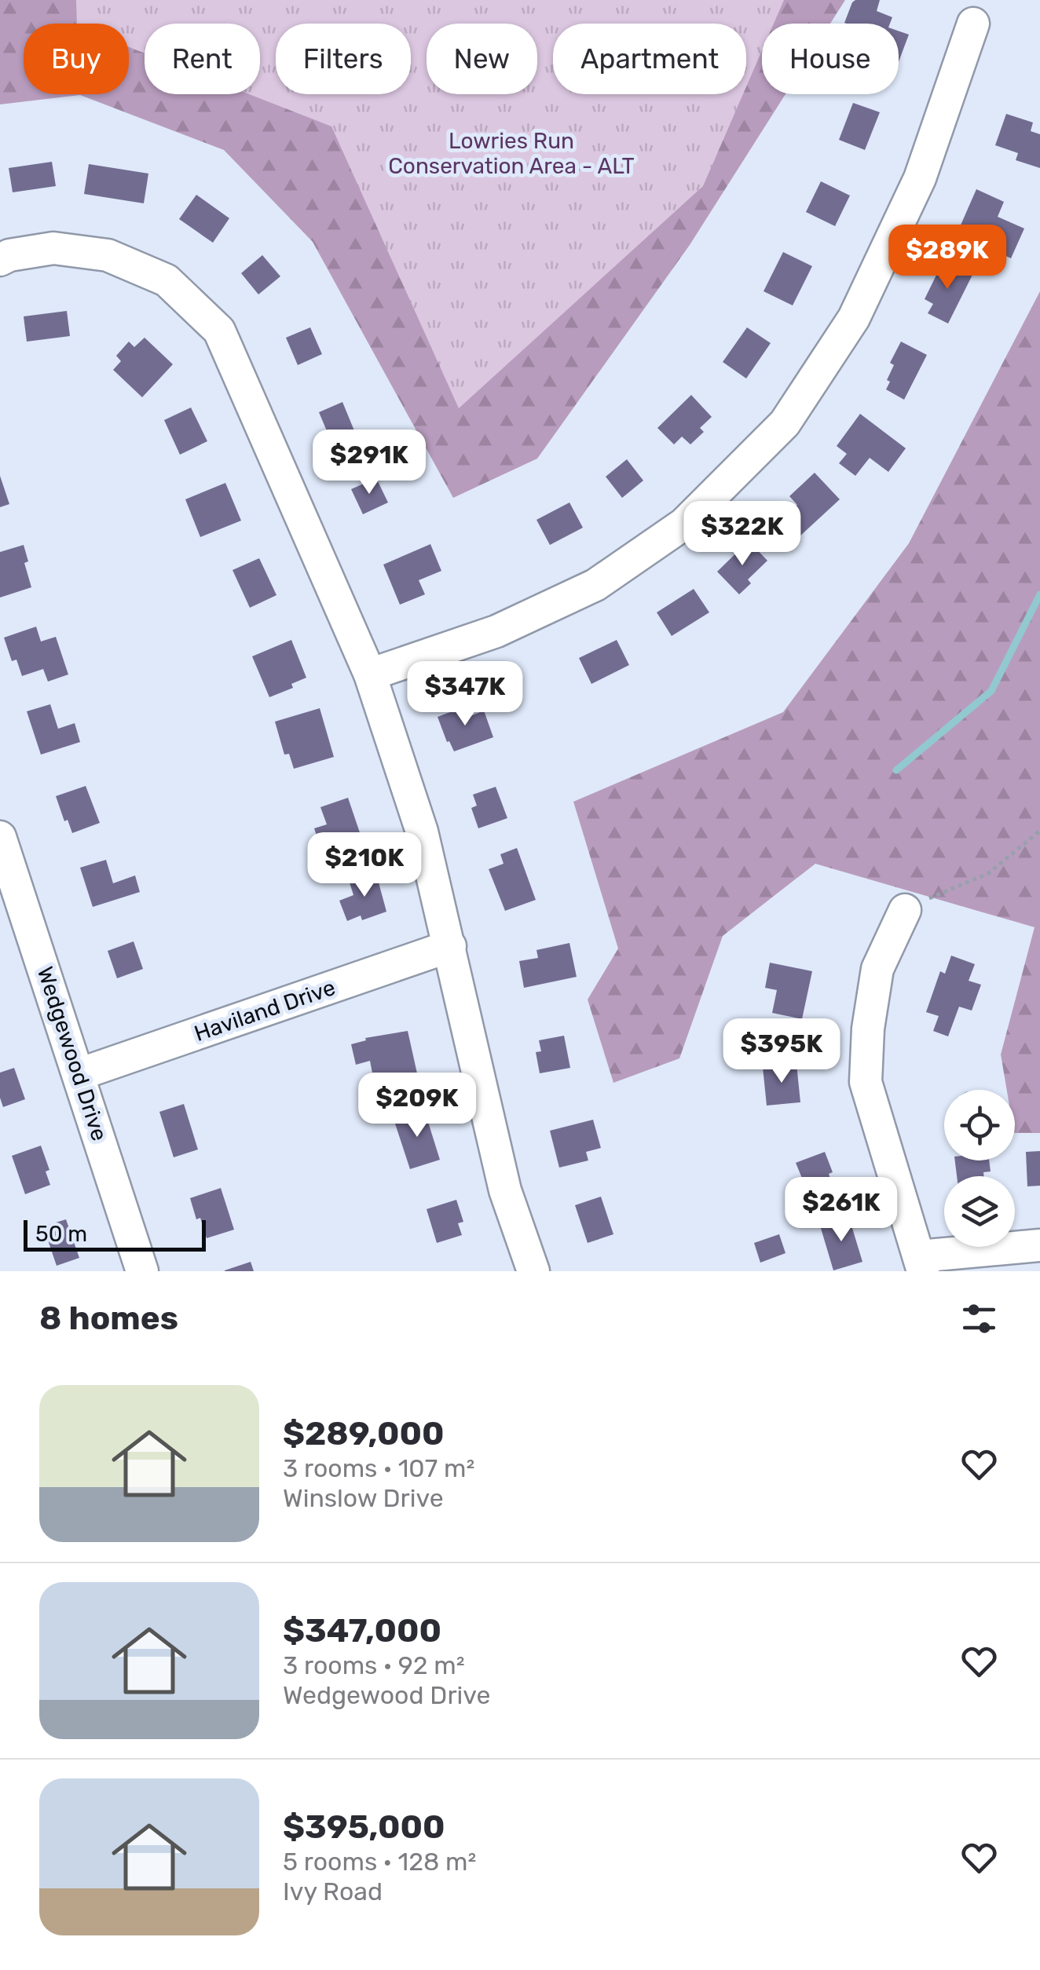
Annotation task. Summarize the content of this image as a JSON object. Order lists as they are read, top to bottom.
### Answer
{
  "streets": {
    "street": ["Haviland Drive", "Wedgewood Drive"]
  },
  "crossings": [
    ["Haviland Drive", "Wedgewood Drive"]
  ],
  "parks": ["Lowries Run Conservation Area - ALT"],
  "scale_bar": "50 m",
  "page": {
    "chip": [
      "Buy",
      "Rent",
      "Filters",
      "New",
      "Apartment",
      "House"
    ],
    "price": [
      "$289K",
      "$291K",
      "$322K",
      "$347K",
      "$210K",
      "$395K",
      "$209K",
      "$261K"
    ],
    "scale": "50 m",
    "heading": "8 homes",
    "list": [
      {
        "name": "$289,000",
        "note": "3 rooms · 107 m² · Winslow Drive"
      },
      {
        "name": "$347,000",
        "note": "3 rooms · 92 m² · Wedgewood Drive"
      },
      {
        "name": "$395,000",
        "note": "5 rooms · 128 m² · Ivy Road"
      }
    ]
  }
}
